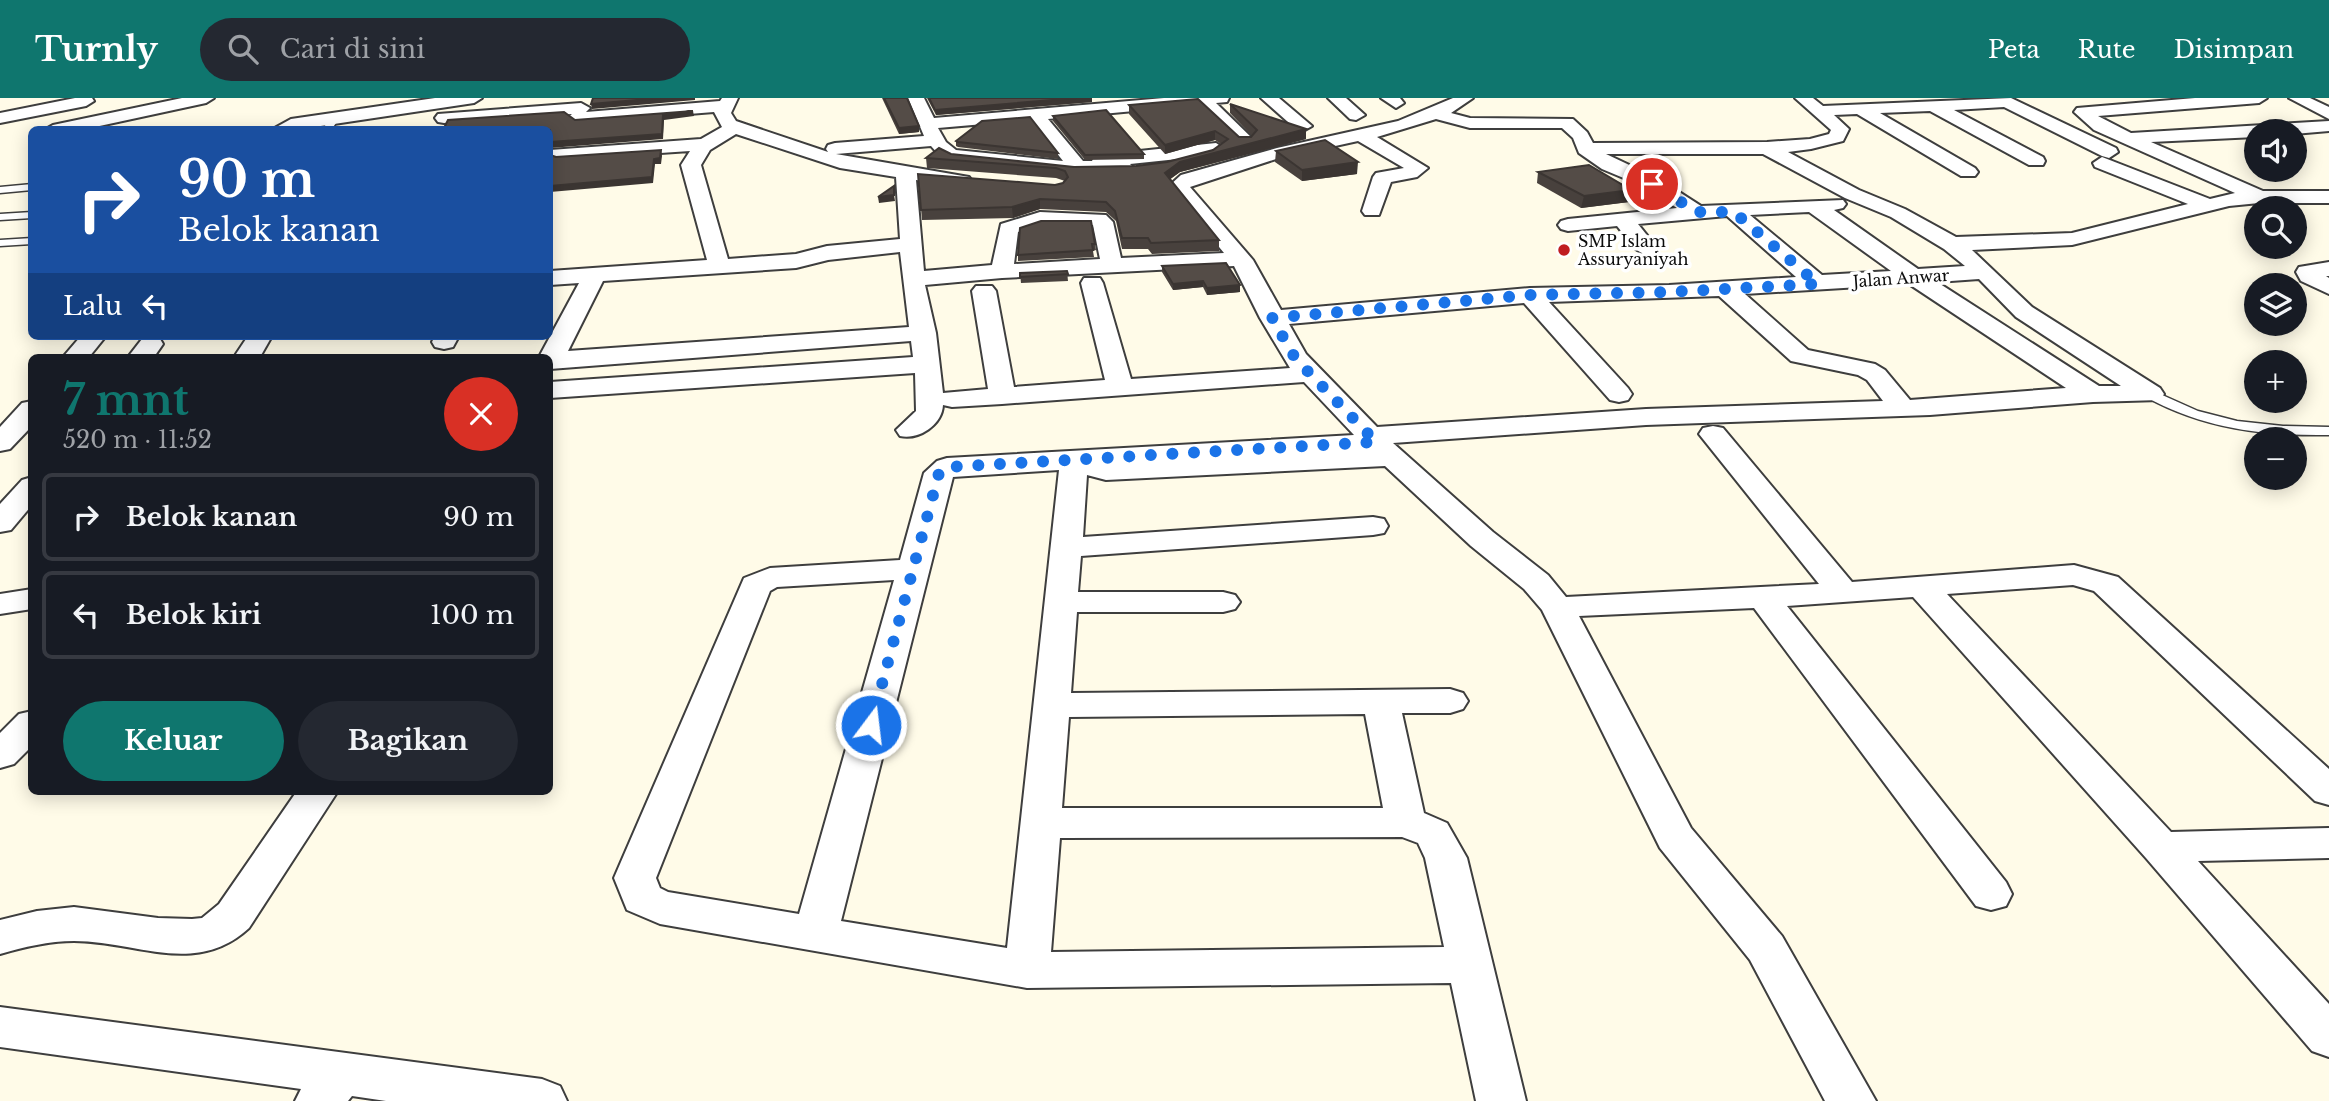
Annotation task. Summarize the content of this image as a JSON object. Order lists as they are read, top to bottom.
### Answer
{
  "streets": {
    "street": ["Jalan Anwar"]
  },
  "places": ["SMP Islam Assuryaniyah"],
  "page": {
    "header": "Turnly",
    "search": "Cari di sini",
    "nav": ["Peta", "Rute", "Disimpan"],
    "map_buttons": ["+", "−"],
    "turn": ["90 m", "Belok kanan"],
    "then": "Lalu",
    "heading": ["7 mnt", "520 m · 11:52"],
    "list": [
      {
        "name": "Belok kanan",
        "value": "90 m"
      },
      {
        "name": "Belok kiri",
        "value": "100 m"
      }
    ],
    "buttons": ["Keluar", "Bagikan"]
  }
}
